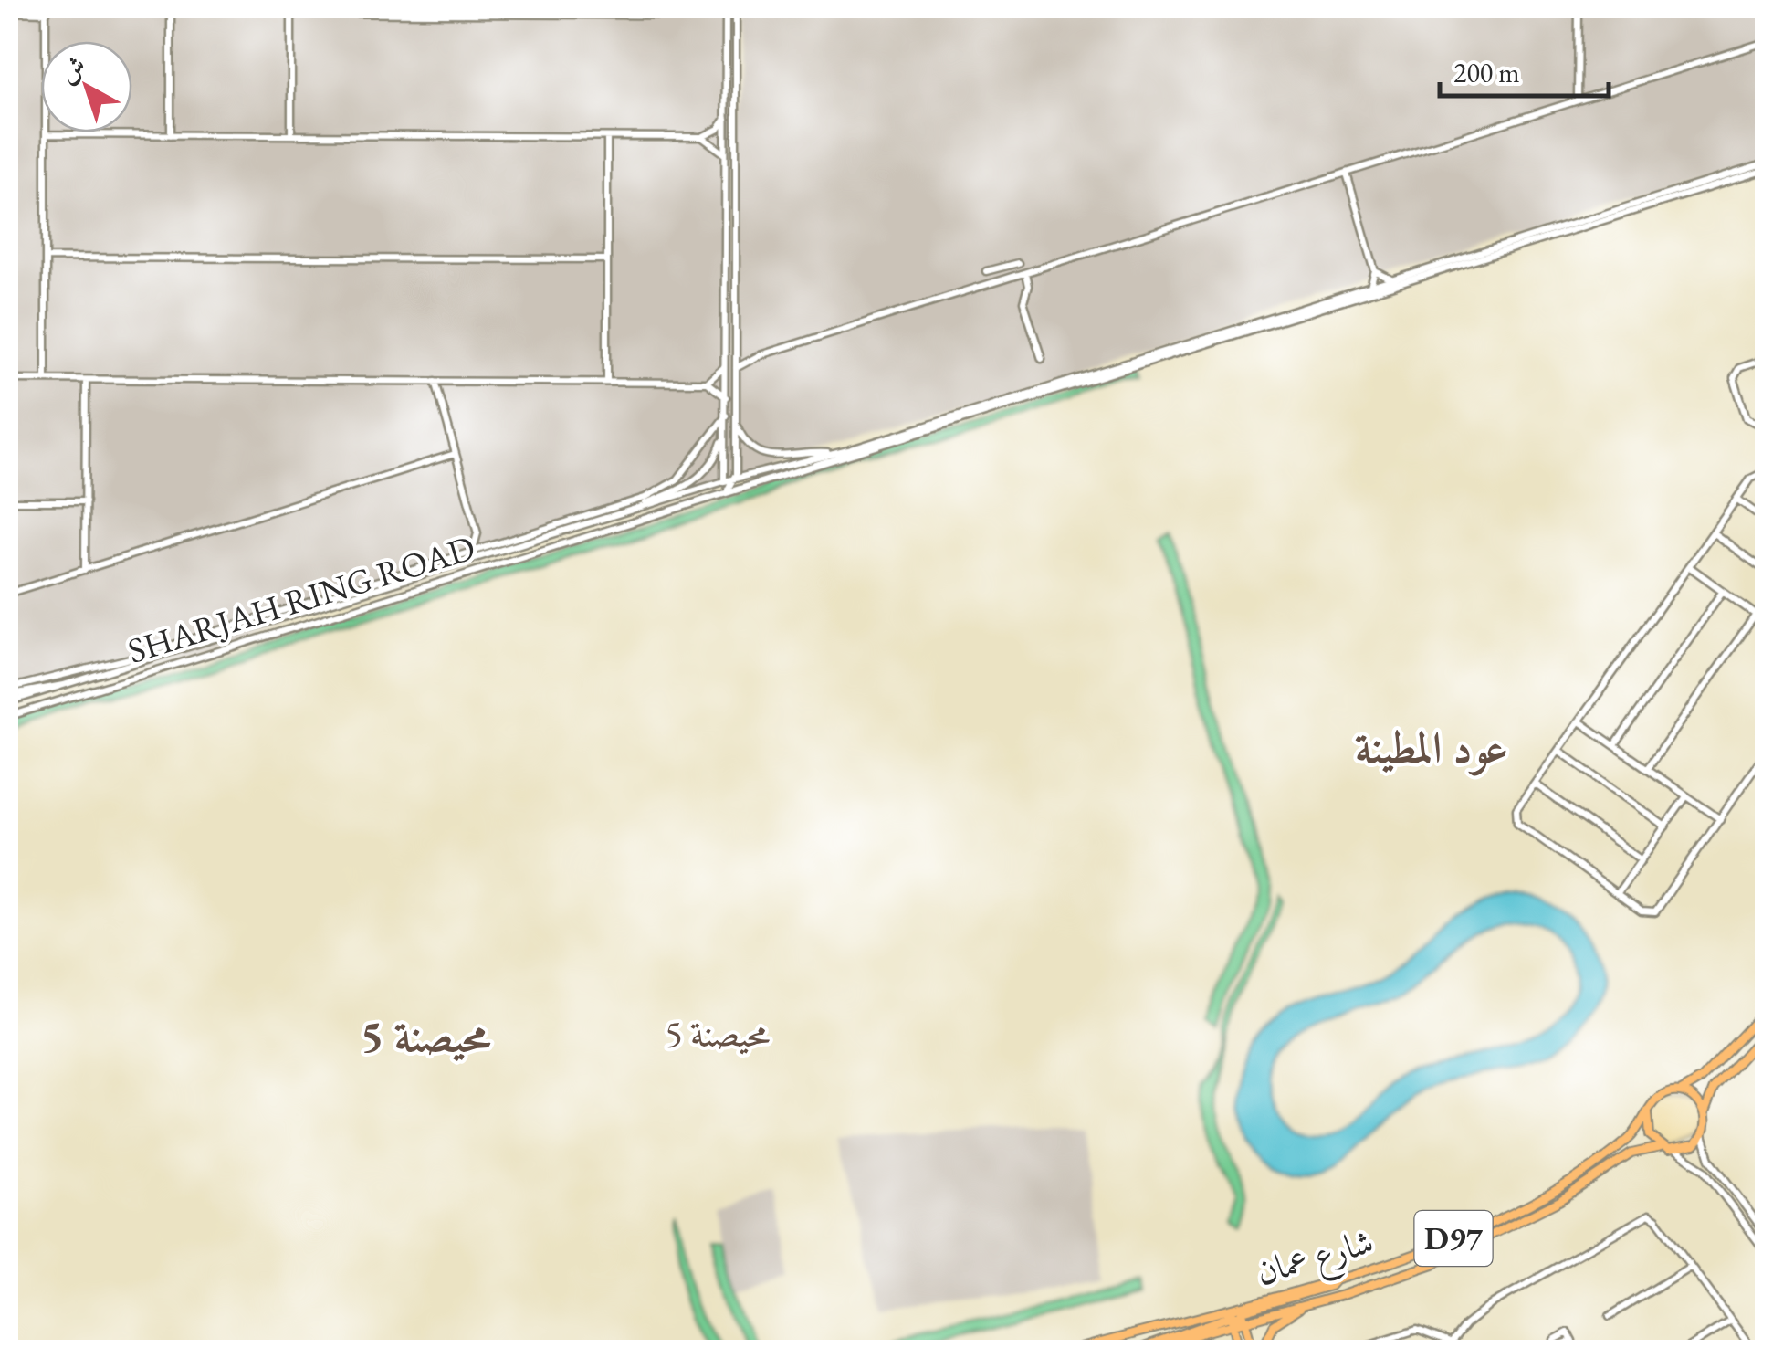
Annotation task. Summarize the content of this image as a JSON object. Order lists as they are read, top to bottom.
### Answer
{
  "streets": {
    "main road": ["D97", "شارع عمان"],
    "street": ["SHARJAH RING ROAD"]
  },
  "districts": ["عود المطينة", "محيصنة 5", "محيصنة 5"],
  "scale_bar": "200 m",
  "north": "top left"
}
